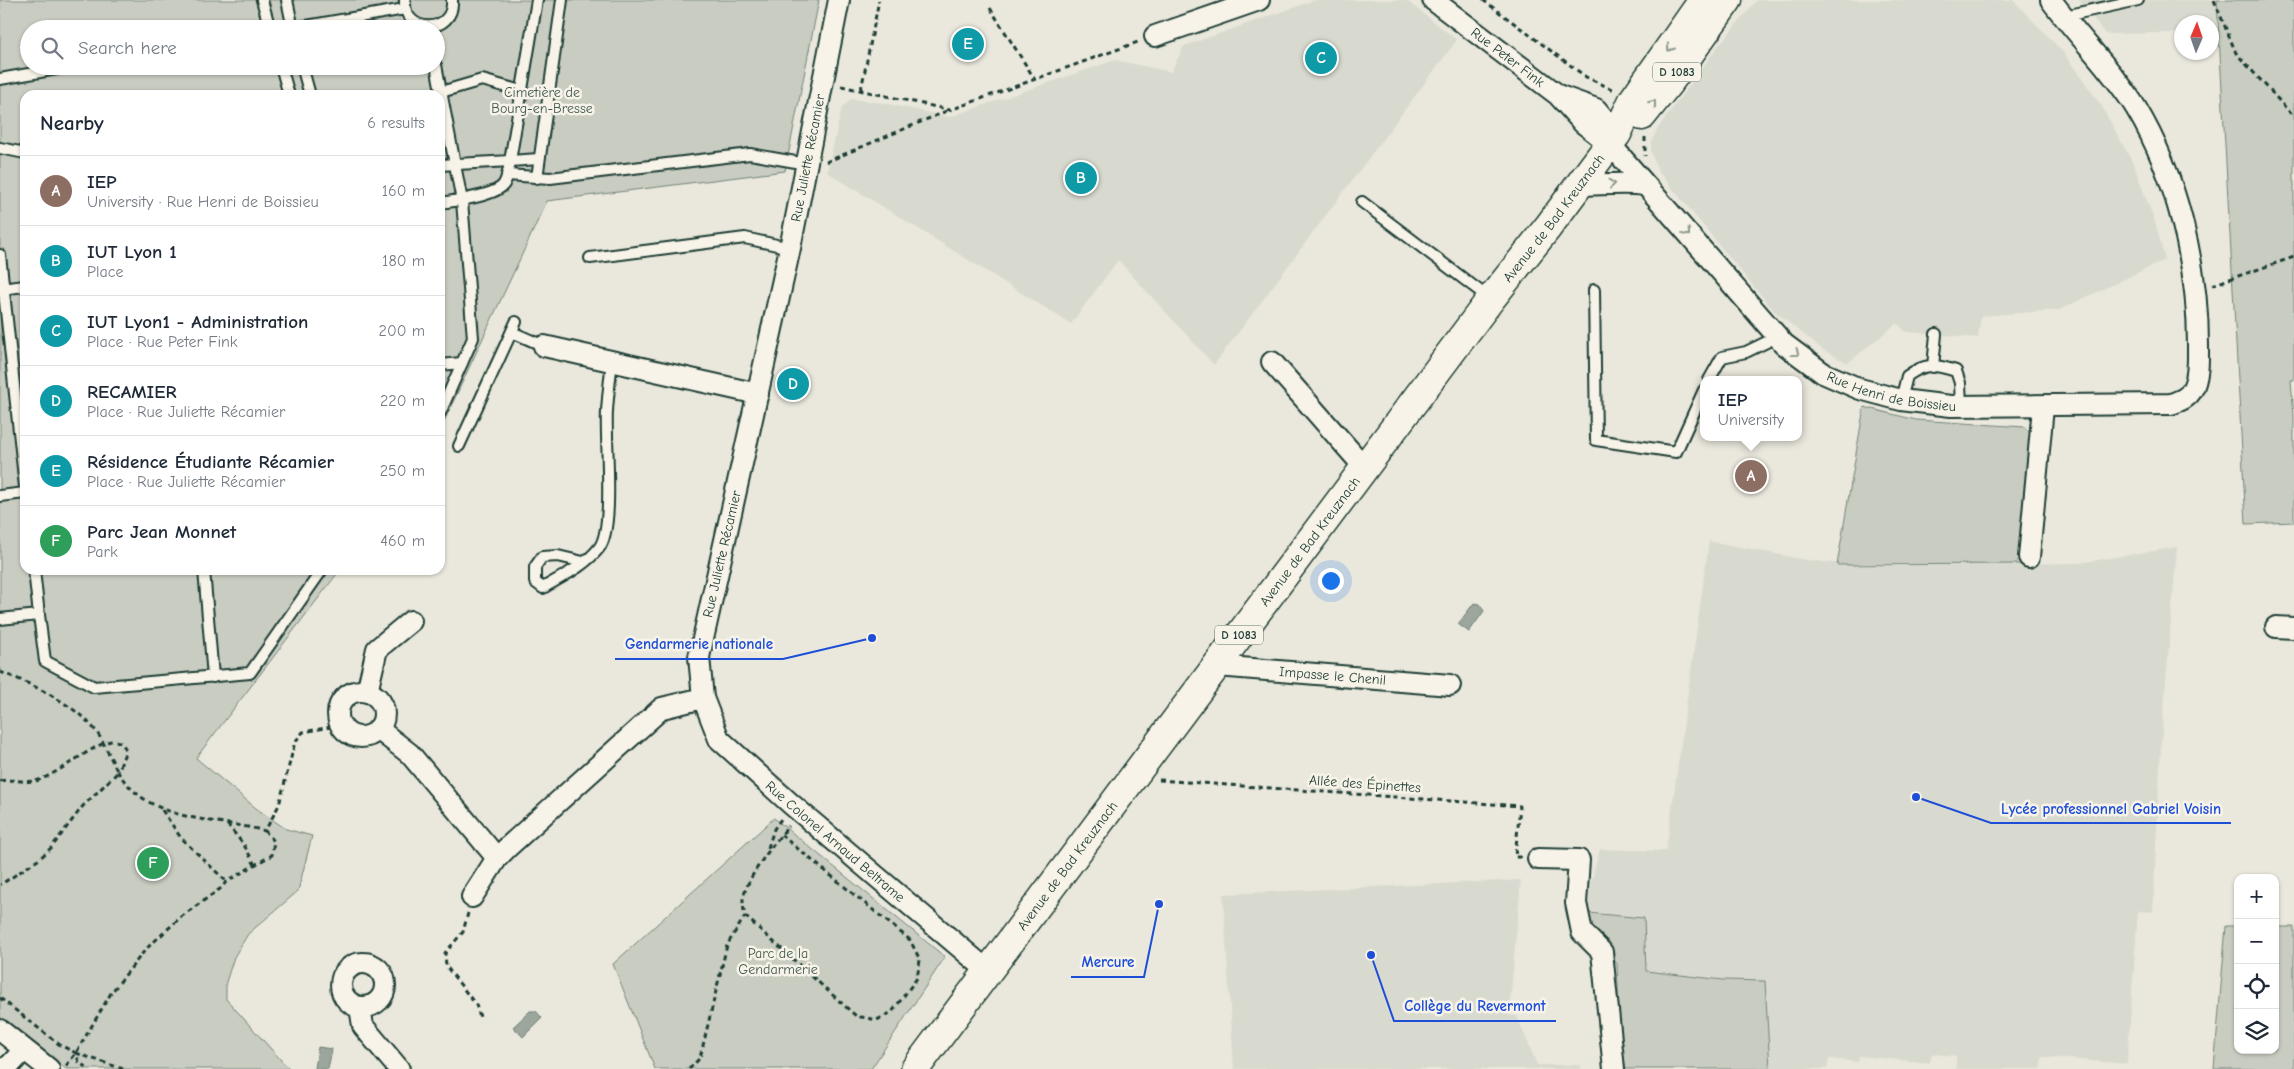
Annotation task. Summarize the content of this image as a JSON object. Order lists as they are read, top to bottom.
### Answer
{
  "streets": {
    "main road": ["D 1083", "Avenue de Bad Kreuznach"],
    "street": [
      "Rue Peter Fink",
      "Rue Juliette Récamier",
      "Rue Henri de Boissieu",
      "Impasse le Chenil",
      "Rue Colonel Arnaud Beltrame"
    ],
    "path": ["Allée des Épinettes"]
  },
  "crossings": [
    ["Rue Peter Fink", "Avenue de Bad Kreuznach"],
    ["Rue Peter Fink", "Rue Henri de Boissieu"],
    ["Rue Juliette Récamier", "Rue Colonel Arnaud Beltrame"],
    ["Avenue de Bad Kreuznach", "Rue Henri de Boissieu"],
    ["Avenue de Bad Kreuznach", "Impasse le Chenil"],
    ["Avenue de Bad Kreuznach", "Allée des Épinettes"],
    ["Avenue de Bad Kreuznach", "Rue Colonel Arnaud Beltrame"]
  ],
  "one_way": ["Rue Henri de Boissieu"],
  "parks": ["Cimetière de Bourg-en-Bresse", "Parc de la Gendarmerie"],
  "places": [
    "Gendarmerie nationale",
    "Lycée professionnel Gabriel Voisin",
    "Mercure",
    "Collège du Revermont"
  ],
  "north": "top",
  "page": {
    "search": "Search here",
    "pins": [
      "E",
      "C",
      "B",
      "D",
      "A",
      "F"
    ],
    "heading": ["Nearby", "6 results"],
    "list": [
      {
        "mark": "A",
        "name": "IEP",
        "note": "University · Rue Henri de Boissieu",
        "value": "160 m"
      },
      {
        "mark": "B",
        "name": "IUT Lyon 1",
        "note": "Place",
        "value": "180 m"
      },
      {
        "mark": "C",
        "name": "IUT Lyon1 - Administration",
        "note": "Place · Rue Peter Fink",
        "value": "200 m"
      },
      {
        "mark": "D",
        "name": "RECAMIER",
        "note": "Place · Rue Juliette Récamier",
        "value": "220 m"
      },
      {
        "mark": "E",
        "name": "Résidence Étudiante Récamier",
        "note": "Place · Rue Juliette Récamier",
        "value": "250 m"
      },
      {
        "mark": "F",
        "name": "Parc Jean Monnet",
        "note": "Park",
        "value": "460 m"
      }
    ],
    "popup": ["IEP", "University"],
    "map_buttons": ["+", "−"]
  }
}
